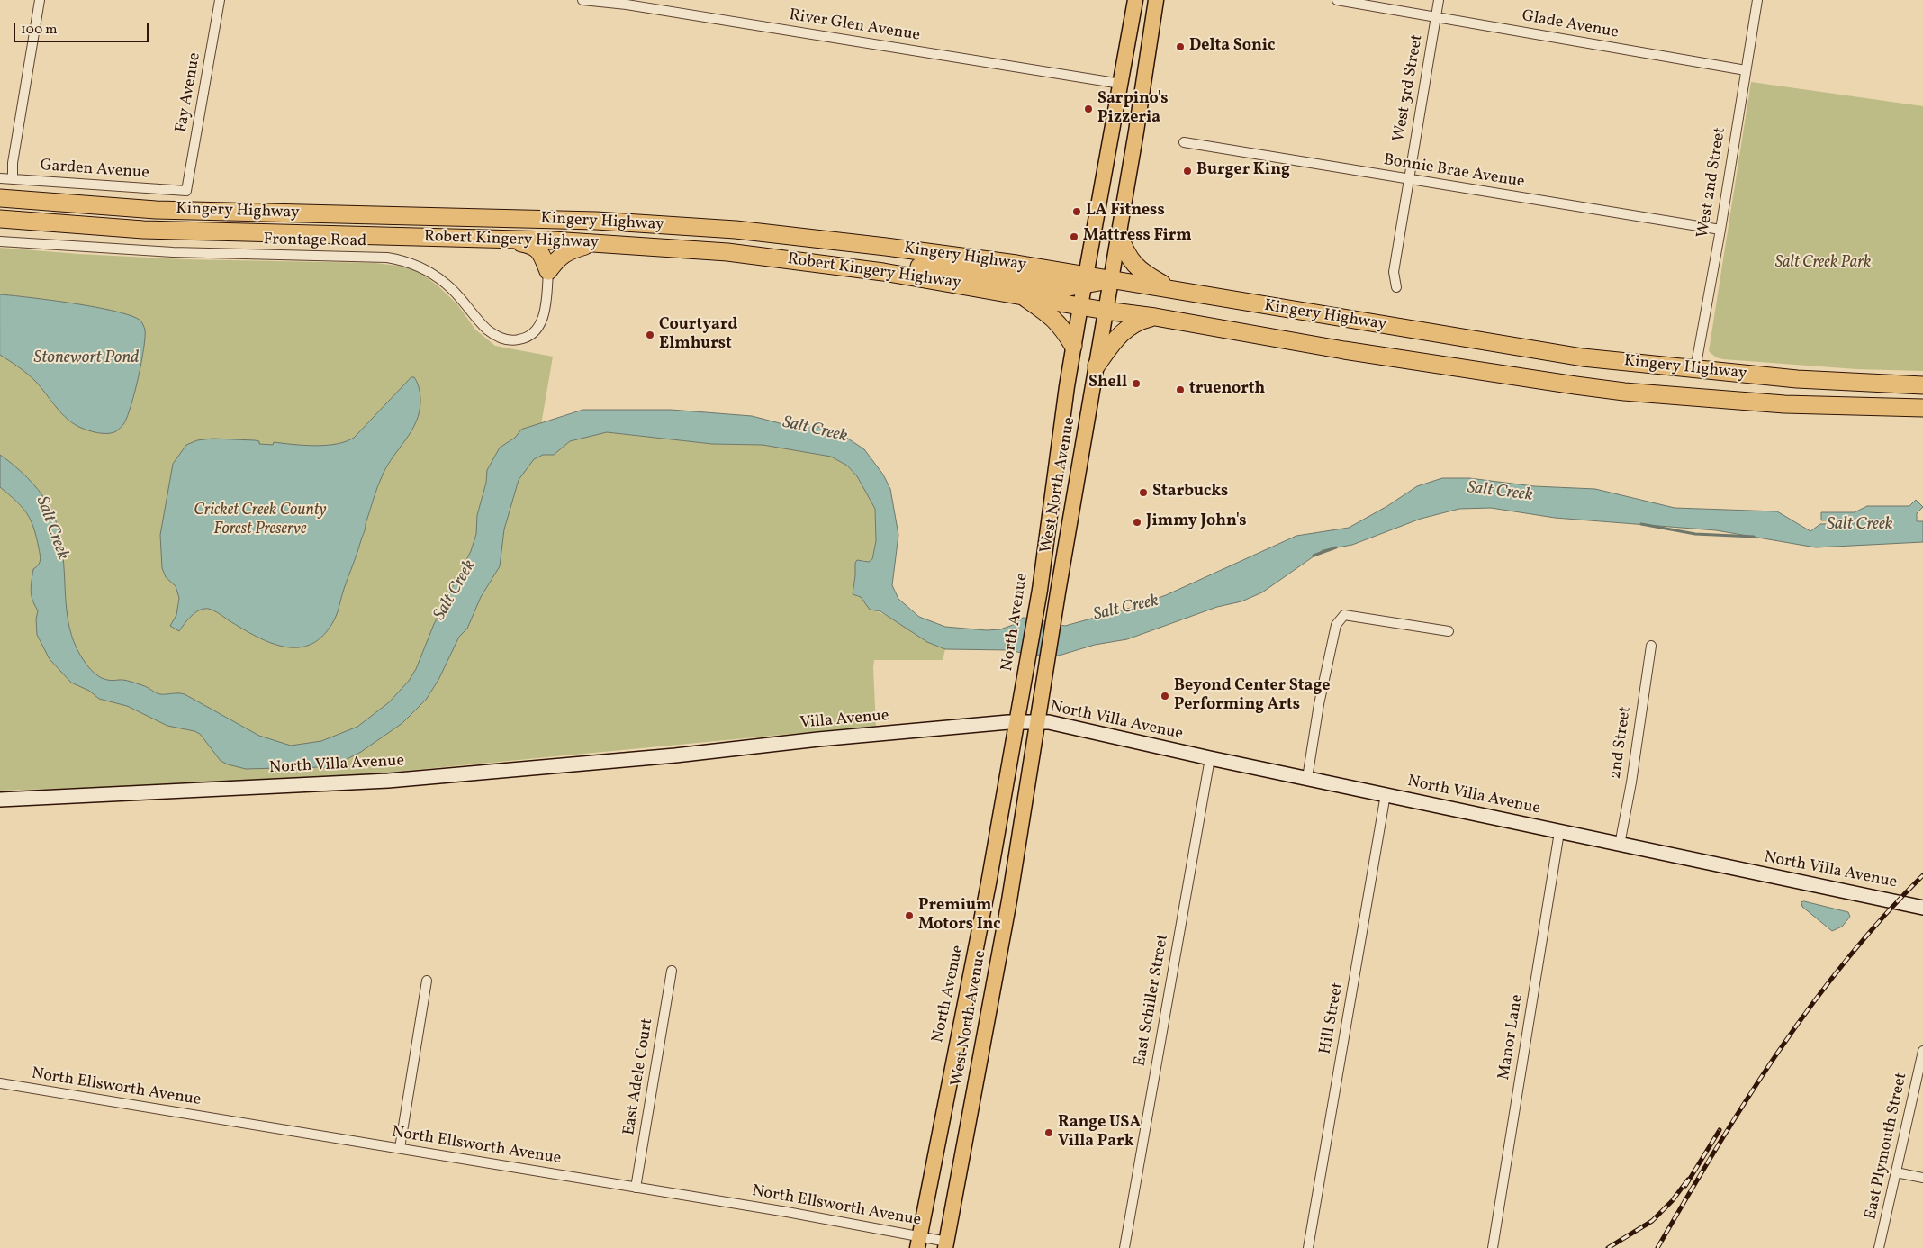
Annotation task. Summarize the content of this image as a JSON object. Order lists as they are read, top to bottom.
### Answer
{
  "streets": {
    "highway": ["Kingery Highway", "Robert Kingery Highway"],
    "main road": [
      "West North Avenue",
      "North Avenue",
      "Villa Avenue",
      "North Villa Avenue"
    ],
    "street": [
      "Glade Avenue",
      "River Glen Avenue",
      "West 3rd Street",
      "Fay Avenue",
      "Garden Avenue",
      "Bonnie Brae Avenue",
      "West 2nd Street",
      "Frontage Road",
      "2nd Street",
      "East Schiller Street",
      "Hill Street",
      "Manor Lane",
      "East Adele Court",
      "North Ellsworth Avenue",
      "East Plymouth Street"
    ]
  },
  "crossings": [
    ["Glade Avenue", "West 3rd Street"],
    ["Glade Avenue", "West 2nd Street"],
    ["River Glen Avenue", "North Avenue"],
    ["West 3rd Street", "Bonnie Brae Avenue"],
    ["Fay Avenue", "Garden Avenue"],
    ["Bonnie Brae Avenue", "West 2nd Street"],
    ["West 2nd Street", "Kingery Highway"],
    ["Kingery Highway", "Robert Kingery Highway"],
    ["Kingery Highway", "West North Avenue"],
    ["Kingery Highway", "North Avenue"],
    ["West North Avenue", "North Villa Avenue"],
    ["West North Avenue", "North Ellsworth Avenue"],
    ["North Avenue", "Villa Avenue"],
    ["North Avenue", "North Villa Avenue"],
    ["North Avenue", "North Ellsworth Avenue"],
    ["Villa Avenue", "North Villa Avenue"],
    ["North Villa Avenue", "2nd Street"],
    ["North Villa Avenue", "East Schiller Street"],
    ["North Villa Avenue", "Hill Street"],
    ["North Villa Avenue", "Manor Lane"],
    ["East Adele Court", "North Ellsworth Avenue"]
  ],
  "water": ["Stonewort Pond", "Salt Creek"],
  "parks": ["Salt Creek Park", "Cricket Creek County Forest Preserve"],
  "places": [
    "Delta Sonic",
    "Sarpino's Pizzeria",
    "Burger King",
    "LA Fitness",
    "Mattress Firm",
    "Courtyard Elmhurst",
    "Shell",
    "truenorth",
    "Starbucks",
    "Jimmy John's",
    "Beyond Center Stage Performing Arts",
    "Premium Motors Inc",
    "Range USA Villa Park"
  ],
  "scale_bar": "100 m"
}
